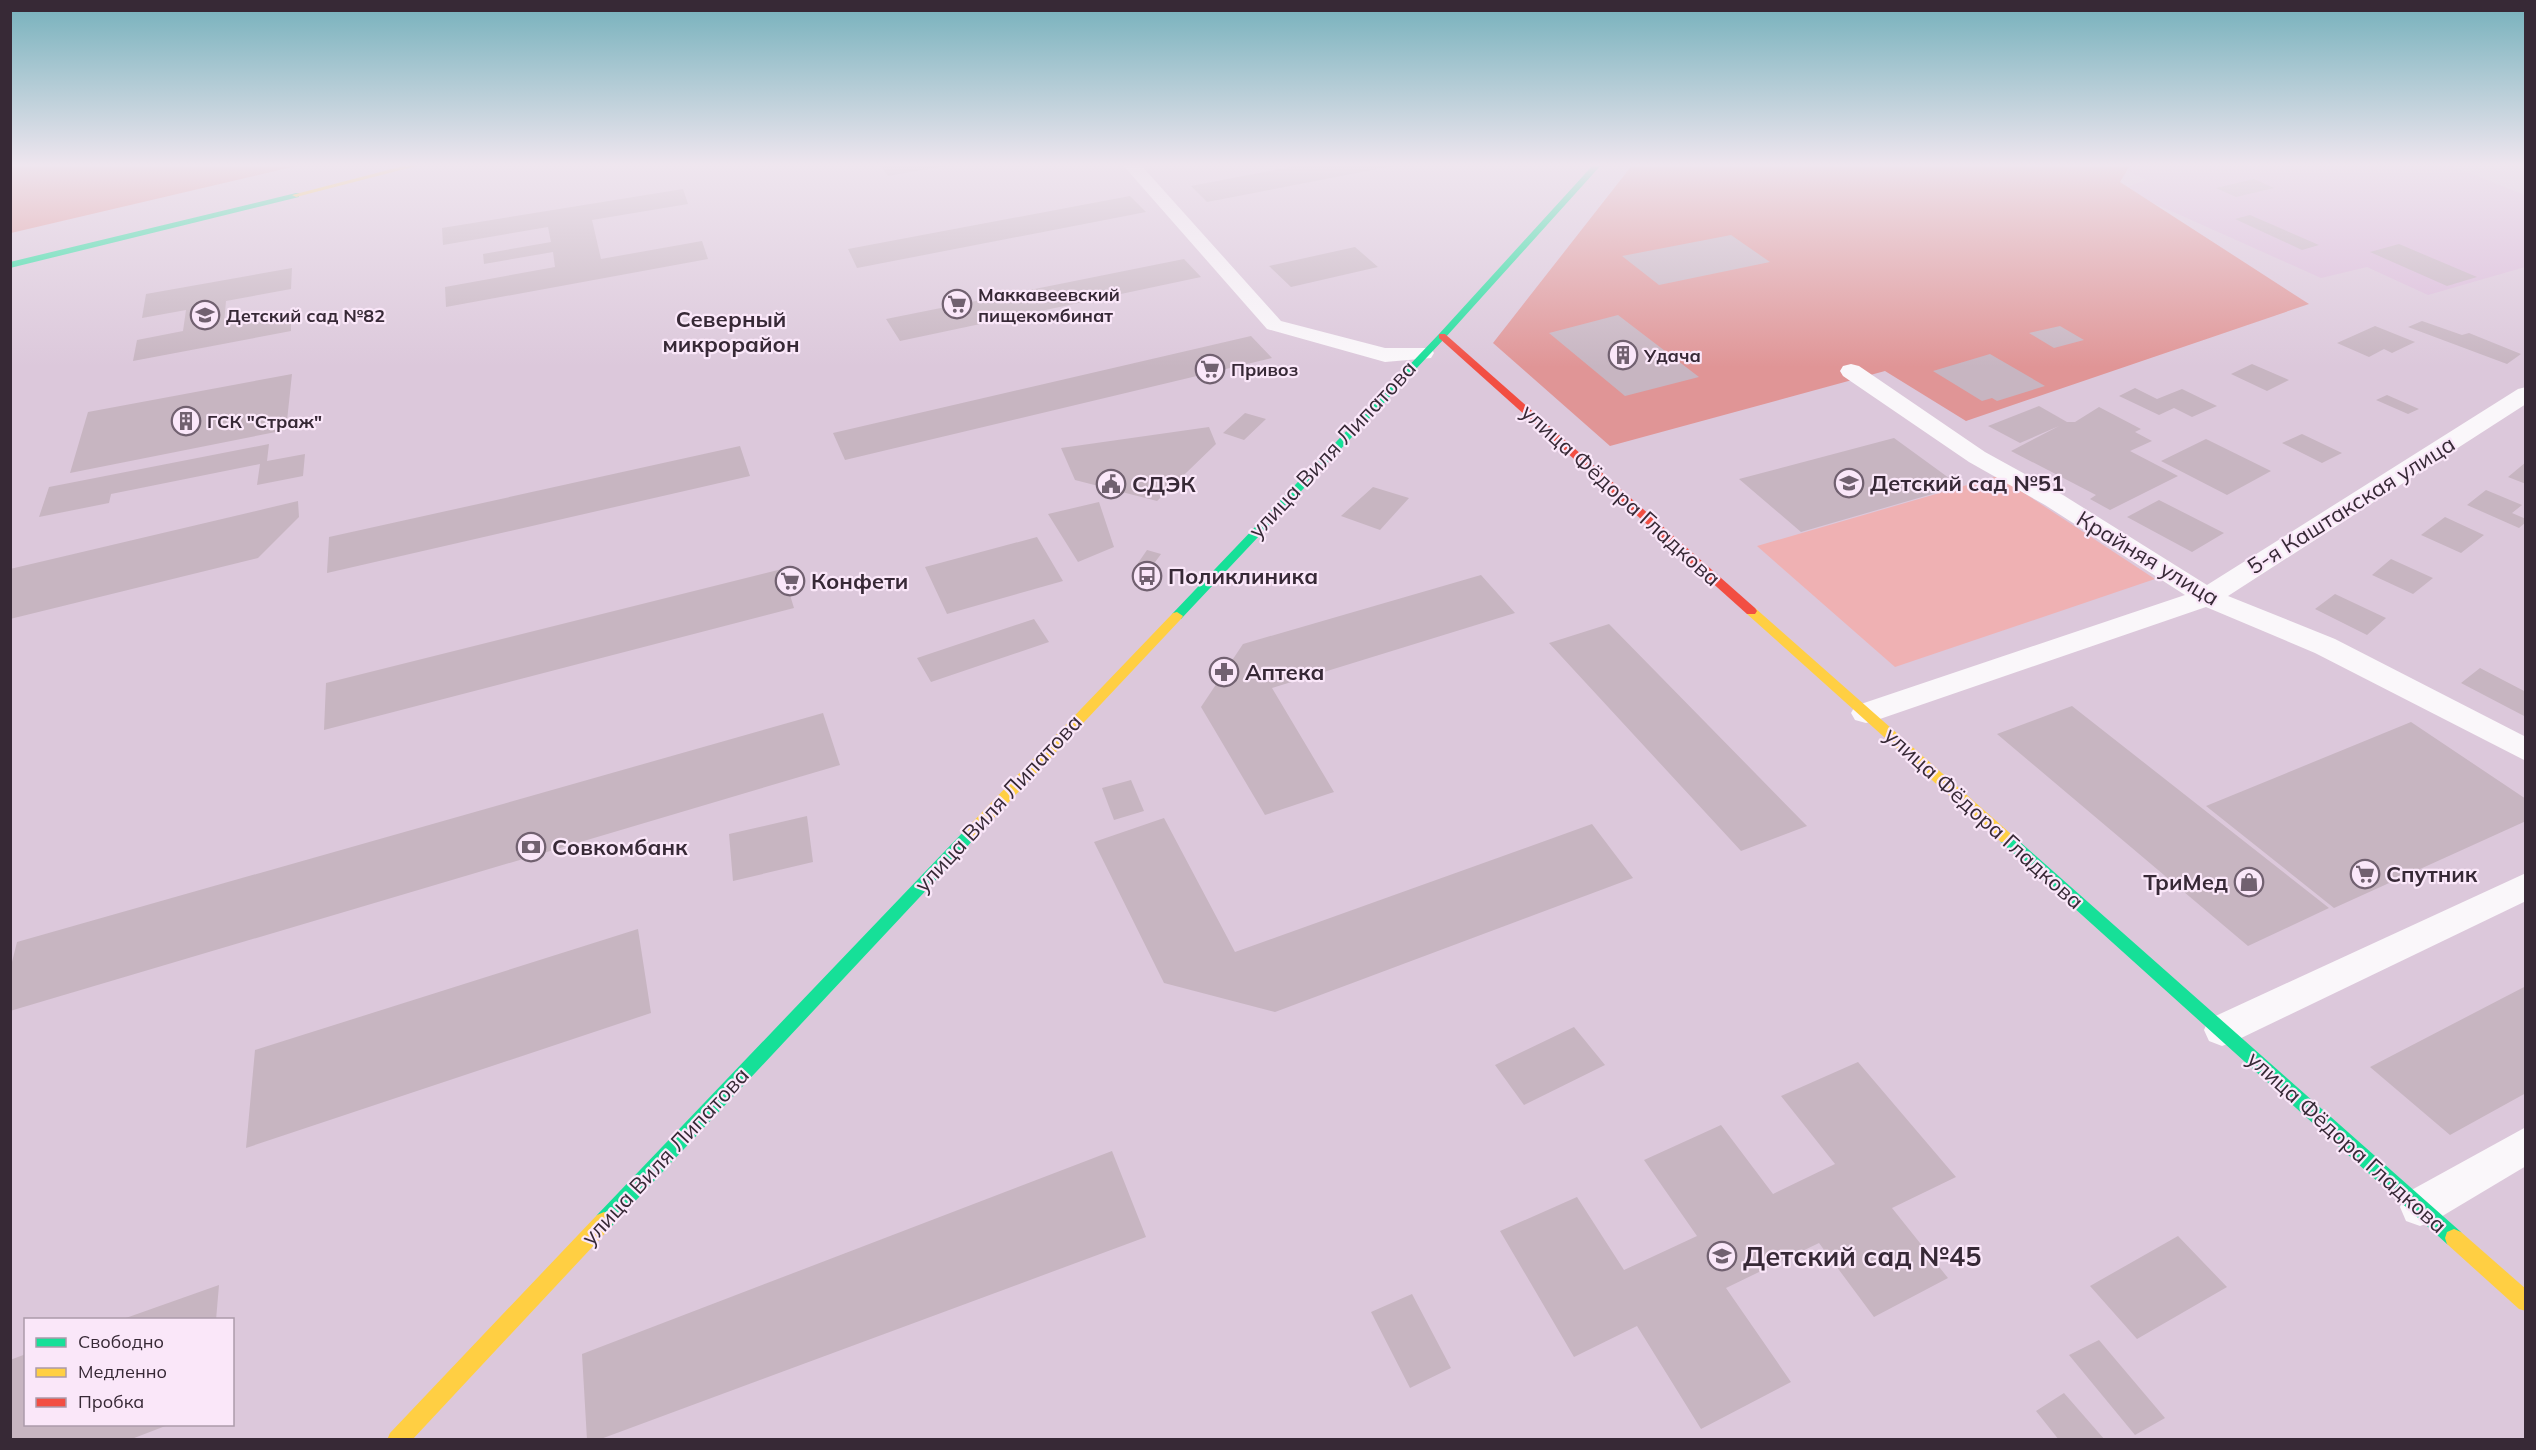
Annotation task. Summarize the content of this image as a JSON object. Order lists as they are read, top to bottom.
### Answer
{
  "streets": {
    "street": [
      "улица Виля Липатова",
      "улица Фёдора Гладкова",
      "5-я Каштакская улица",
      "Крайняя улица"
    ]
  },
  "crossings": [
    ["улица Виля Липатова", "улица Фёдора Гладкова"],
    ["улица Фёдора Гладкова", "5-я Каштакская улица"],
    ["5-я Каштакская улица", "Крайняя улица"]
  ],
  "districts": ["Северный микрорайон"],
  "places": {
    "supermarket": [
      "Маккавеевский пищекомбинат",
      "Привоз",
      "Конфети",
      "Спутник"
    ],
    "school or university": ["Детский сад №82", "Детский сад №51", "Детский сад №45"],
    "building": ["Удача", "ГСК \"Страж\""],
    "public building": ["СДЭК"],
    "bus stop": ["Поликлиника"],
    "pharmacy": ["Аптека"],
    "bank": ["Совкомбанк"],
    "shop": ["ТриМед"]
  },
  "legend": ["Свободно", "Медленно", "Пробка"]
}
